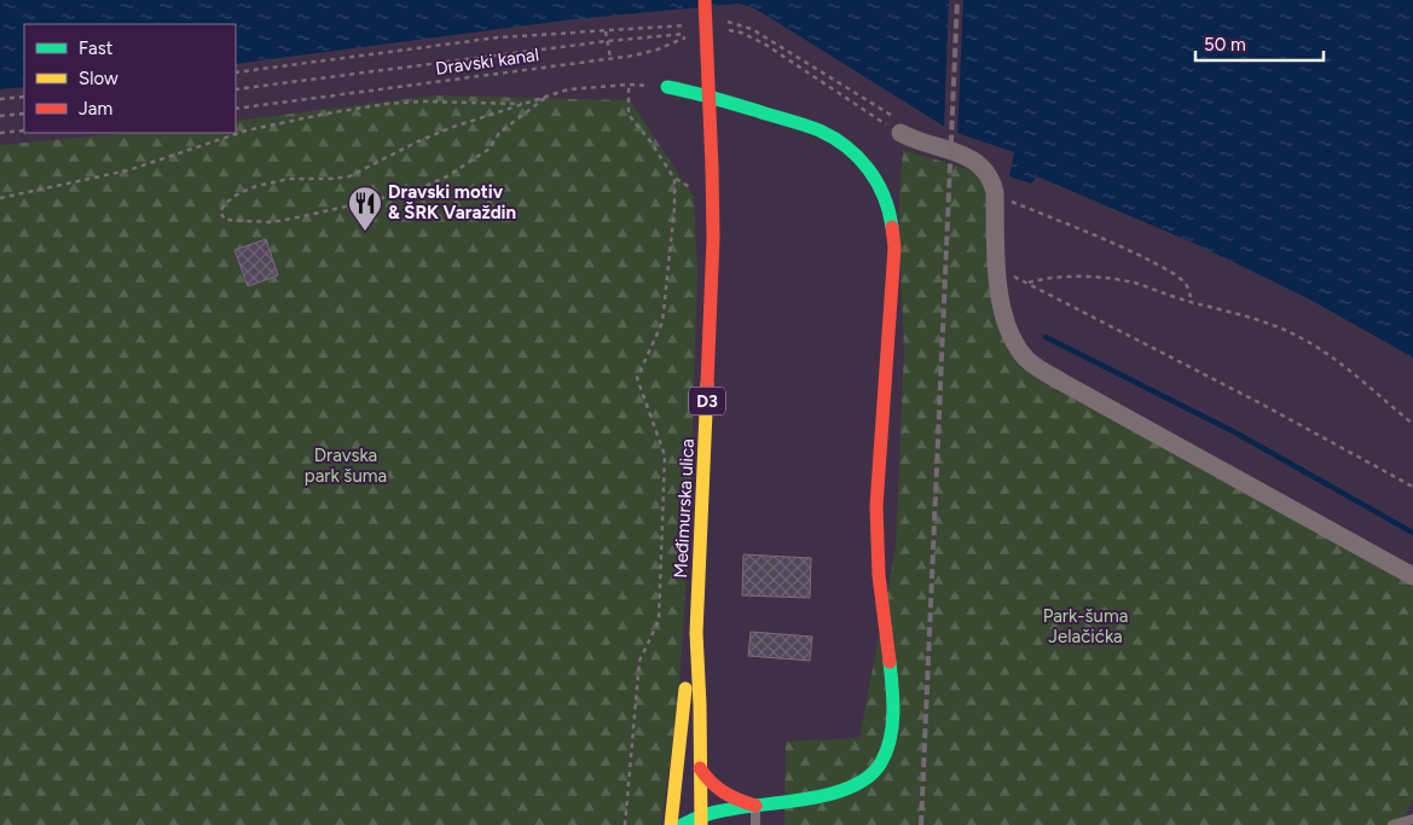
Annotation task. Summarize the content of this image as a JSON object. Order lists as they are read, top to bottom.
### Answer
{
  "streets": {
    "main road": ["D3", "Međimurska ulica"],
    "path": ["Dravski kanal"]
  },
  "parks": ["Dravska park šuma", "Park-šuma Jelačićka"],
  "places": {
    "restaurant": ["Dravski motiv & ŠRK Varaždin"]
  },
  "legend": ["Fast", "Slow", "Jam"],
  "scale_bar": "50 m"
}
